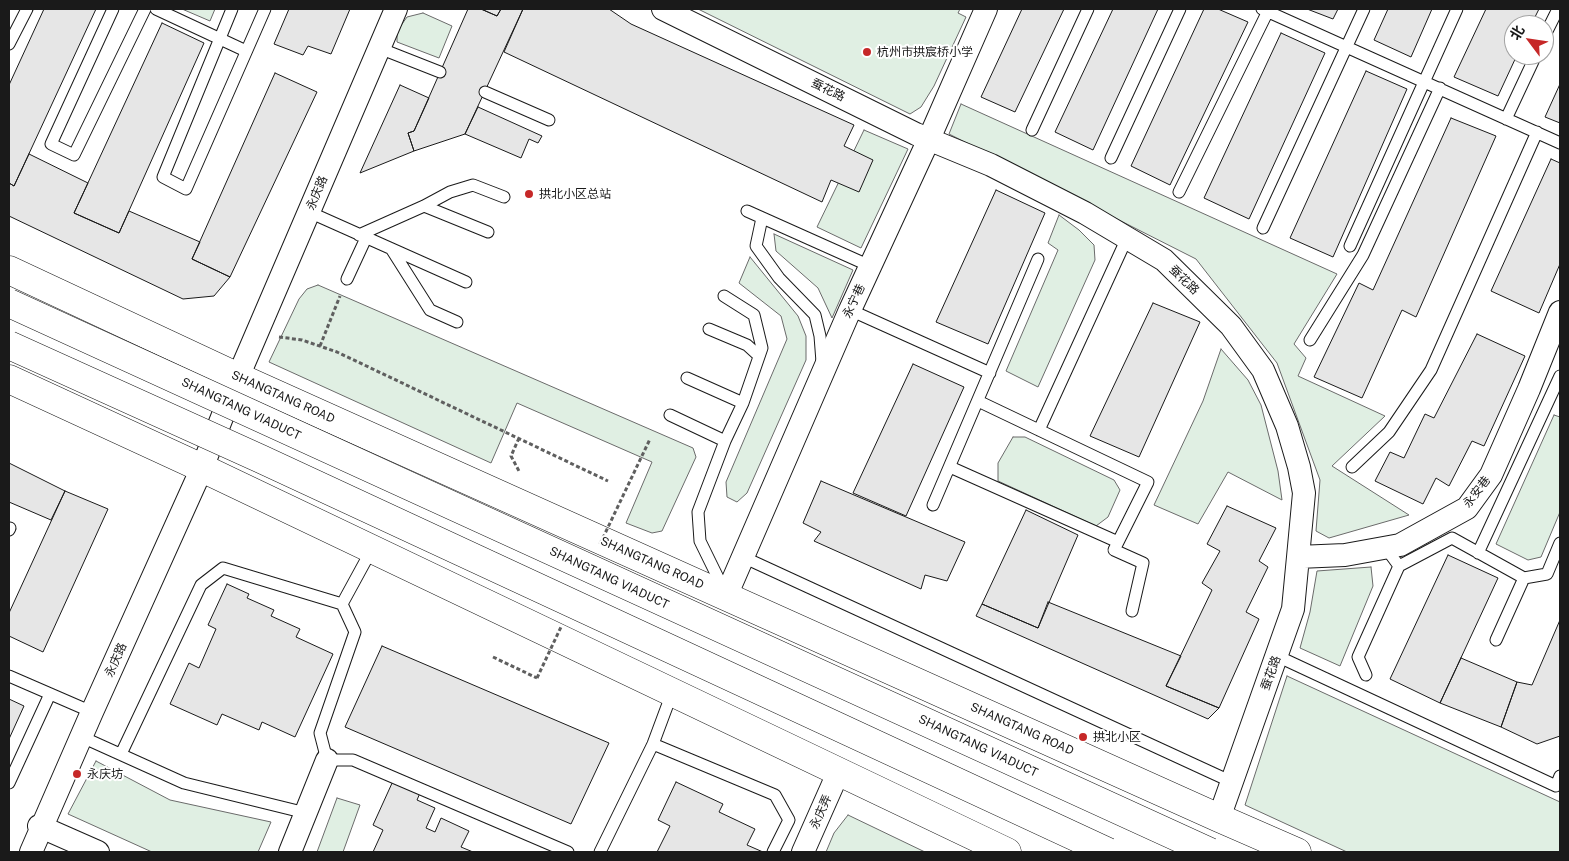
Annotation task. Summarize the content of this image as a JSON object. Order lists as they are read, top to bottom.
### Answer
{
  "streets": {
    "main road": ["SHANGTANG ROAD", "SHANGTANG VIADUCT"],
    "street": [
      "蚕花路",
      "永庆路",
      "永宁巷",
      "永安巷",
      "永庆弄"
    ]
  },
  "crossings": [
    ["蚕花路", "永宁巷"],
    ["蚕花路", "SHANGTANG ROAD"],
    ["蚕花路", "永安巷"],
    ["永庆路", "SHANGTANG ROAD"],
    ["永宁巷", "SHANGTANG ROAD"]
  ],
  "places": [
    "杭州市拱宸桥小学",
    "拱北小区总站",
    "拱北小区",
    "永庆坊"
  ],
  "north": "top left"
}
